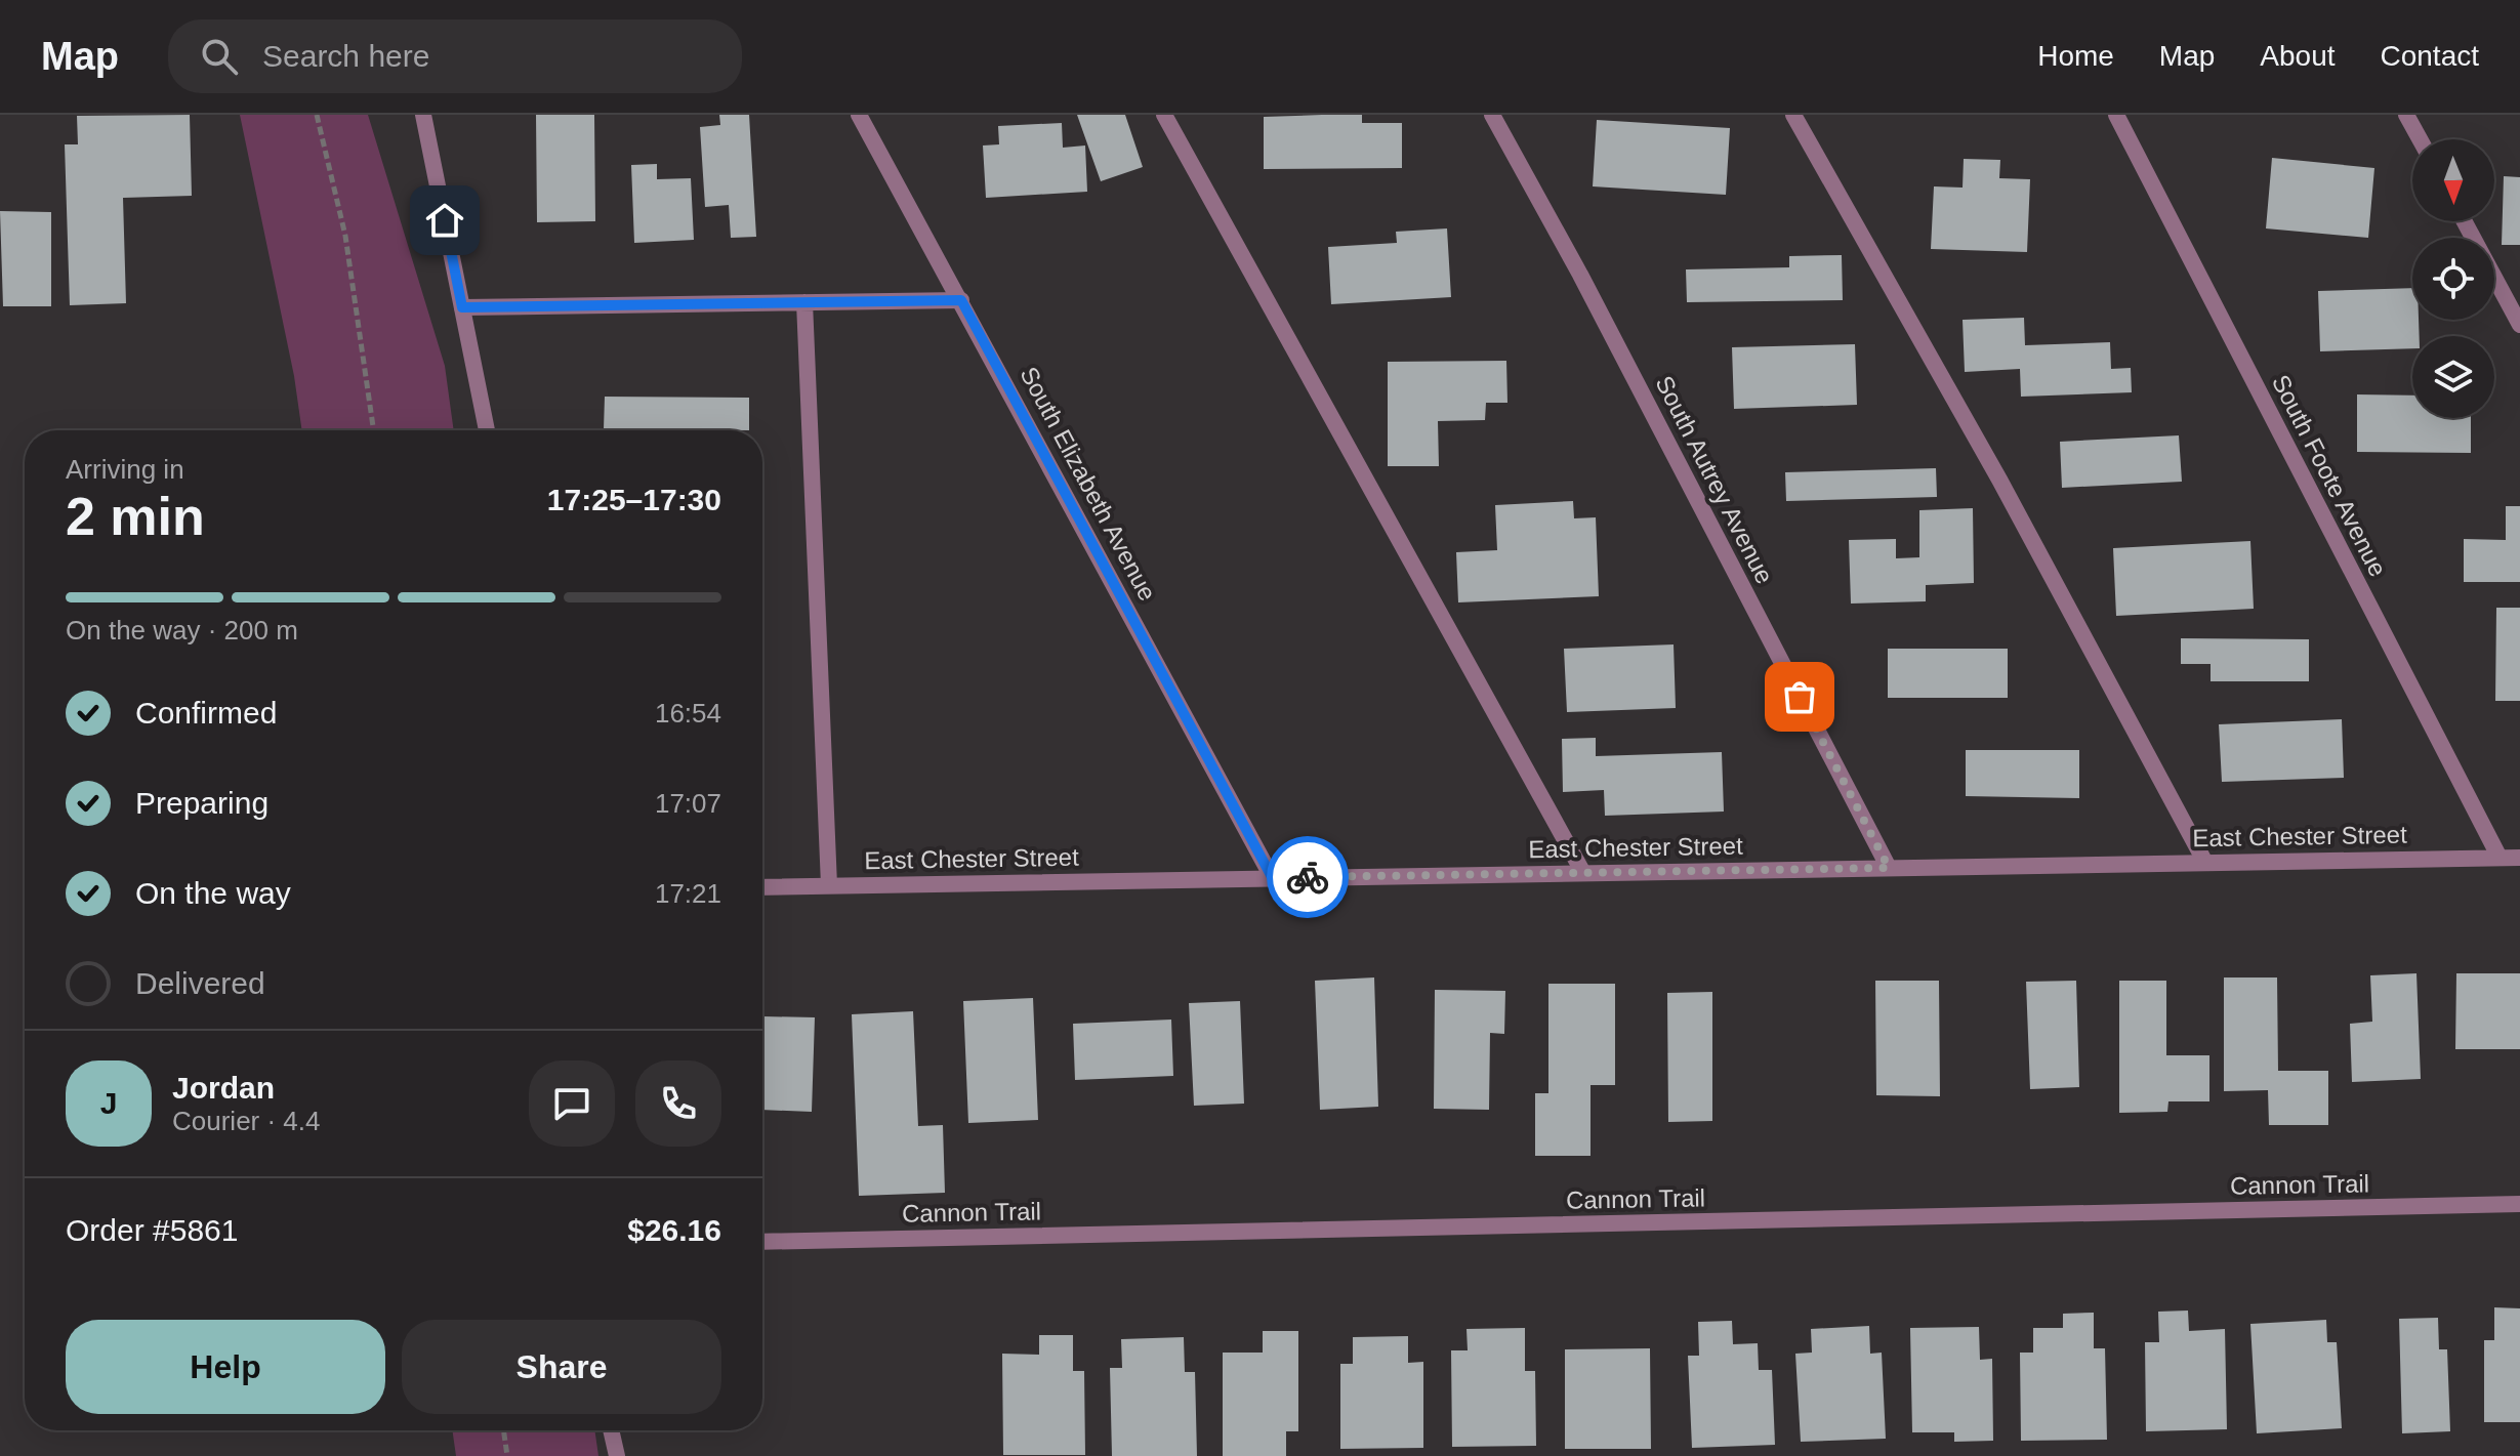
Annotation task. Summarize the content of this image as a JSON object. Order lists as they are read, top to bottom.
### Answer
{
  "streets": {
    "street": [
      "South Foote Avenue",
      "South Autrey Avenue",
      "South Elizabeth Avenue",
      "East Chester Street",
      "Cannon Trail"
    ]
  },
  "crossings": [
    ["South Foote Avenue", "East Chester Street"],
    ["South Autrey Avenue", "East Chester Street"],
    ["South Elizabeth Avenue", "East Chester Street"]
  ],
  "north": "bottom",
  "page": {
    "header": "Map",
    "search": "Search here",
    "nav": [
      "Home",
      "Map",
      "About",
      "Contact"
    ],
    "heading": ["2 min", "Arriving in", "17:25–17:30"],
    "panel": [
      "Jordan",
      "Courier · 4.4",
      "Order #5861",
      "$26.16"
    ],
    "bar": "On the way · 200 m",
    "list": [
      ["Confirmed", "16:54"],
      ["Preparing", "17:07"],
      ["On the way", "17:21"],
      "Delivered"
    ],
    "round": "J",
    "buttons": ["Help", "Share"]
  }
}
